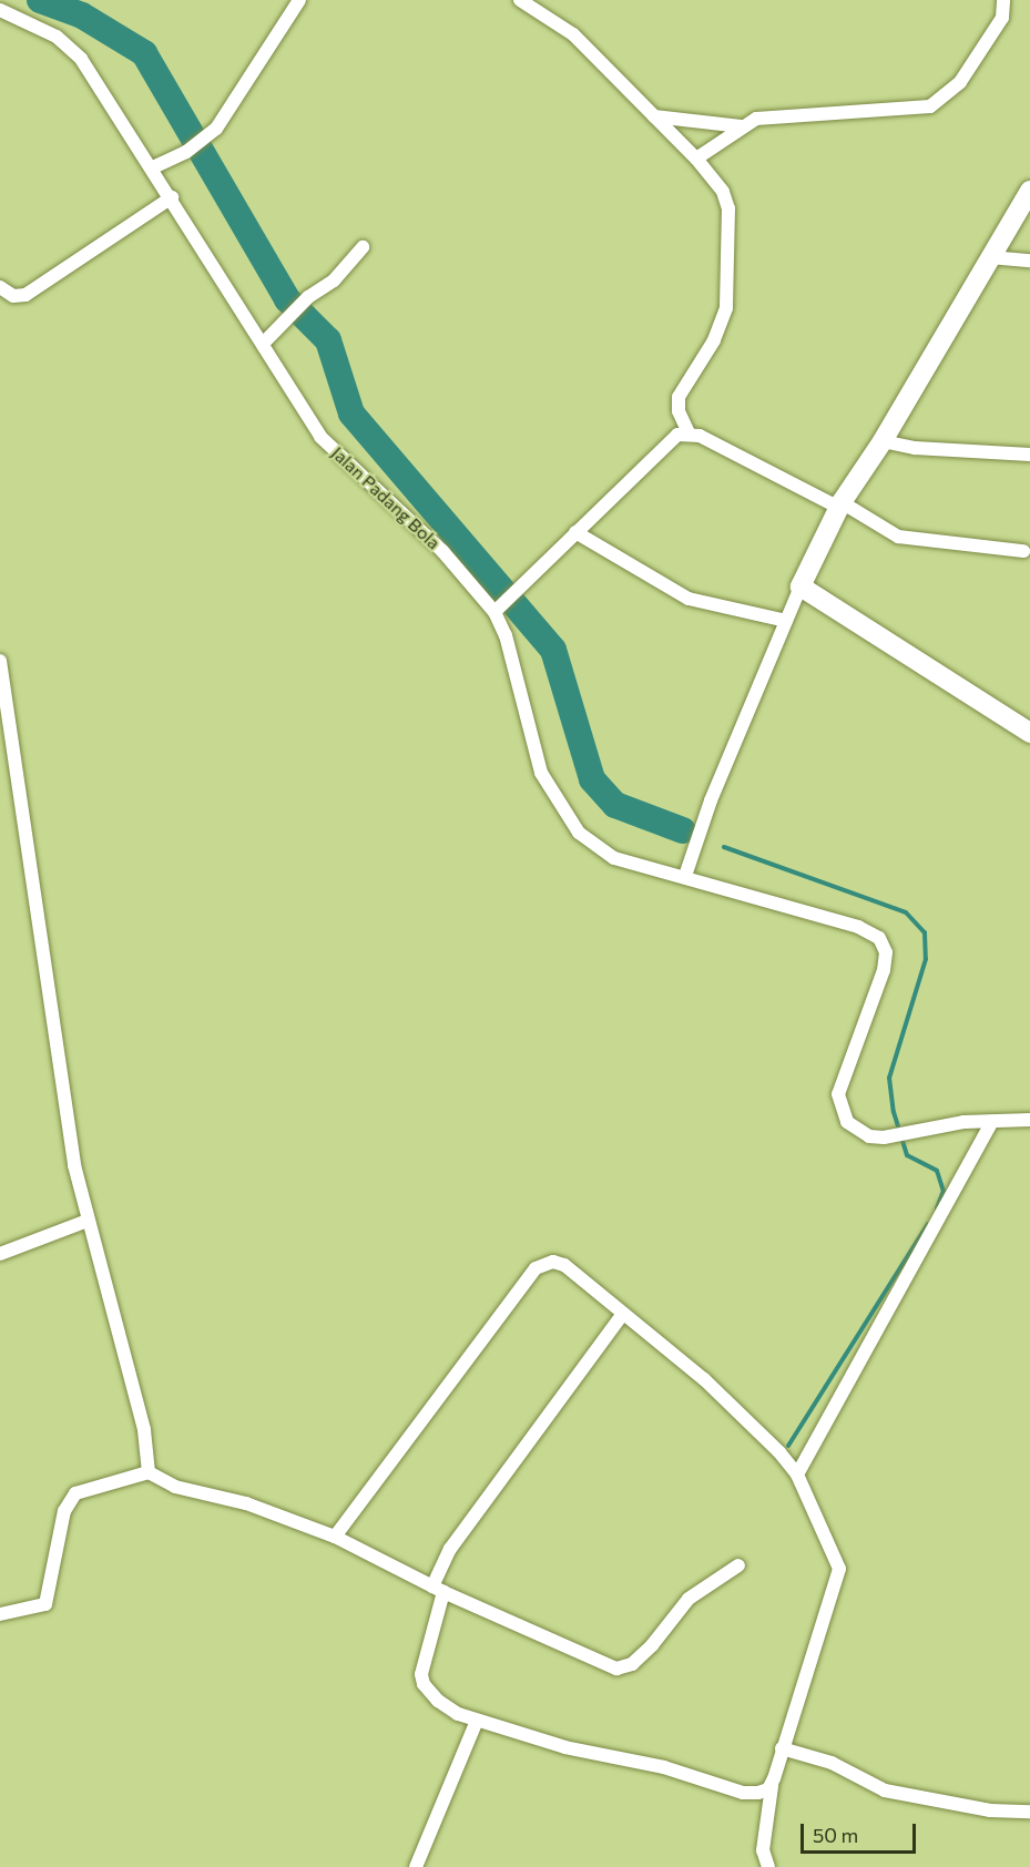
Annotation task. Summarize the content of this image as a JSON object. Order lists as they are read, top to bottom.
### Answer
{
  "streets": {
    "street": ["Jalan Padang Bola"]
  },
  "scale_bar": "50 m"
}
